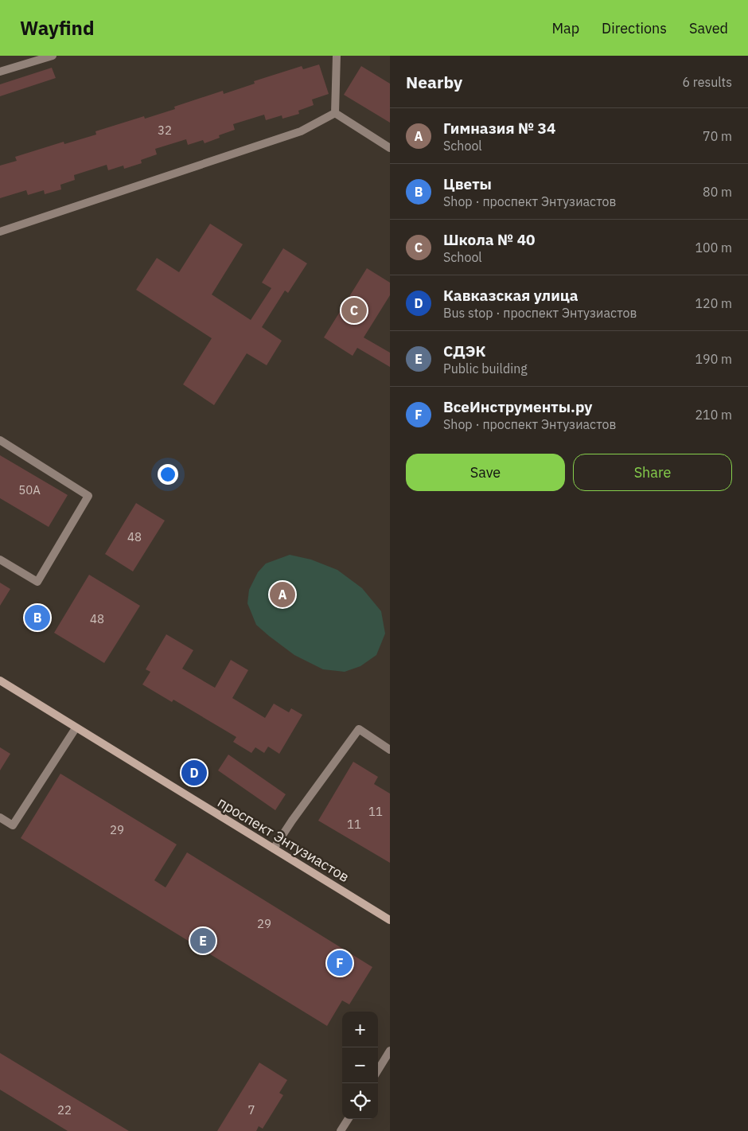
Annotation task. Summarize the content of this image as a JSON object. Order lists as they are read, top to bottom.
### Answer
{
  "streets": {
    "main road": ["проспект Энтузиастов"]
  },
  "house_numbers": [
    "32",
    "50А",
    "48",
    "48",
    "11",
    "11",
    "29",
    "29",
    "22",
    "7"
  ],
  "page": {
    "header": "Wayfind",
    "nav": ["Map", "Directions", "Saved"],
    "heading": ["Nearby", "6 results"],
    "list": [
      {
        "mark": "A",
        "name": "Гимназия № 34",
        "note": "School",
        "value": "70 m"
      },
      {
        "mark": "B",
        "name": "Цветы",
        "note": "Shop · проспект Энтузиастов",
        "value": "80 m"
      },
      {
        "mark": "C",
        "name": "Школа № 40",
        "note": "School",
        "value": "100 m"
      },
      {
        "mark": "D",
        "name": "Кавказская улица",
        "note": "Bus stop · проспект Энтузиастов",
        "value": "120 m"
      },
      {
        "mark": "E",
        "name": "СДЭК",
        "note": "Public building",
        "value": "190 m"
      },
      {
        "mark": "F",
        "name": "ВсеИнструменты.ру",
        "note": "Shop · проспект Энтузиастов",
        "value": "210 m"
      }
    ],
    "pins": [
      "C",
      "A",
      "B",
      "D",
      "E",
      "F"
    ],
    "buttons": ["Save", "Share"],
    "map_buttons": ["+", "−"]
  }
}
